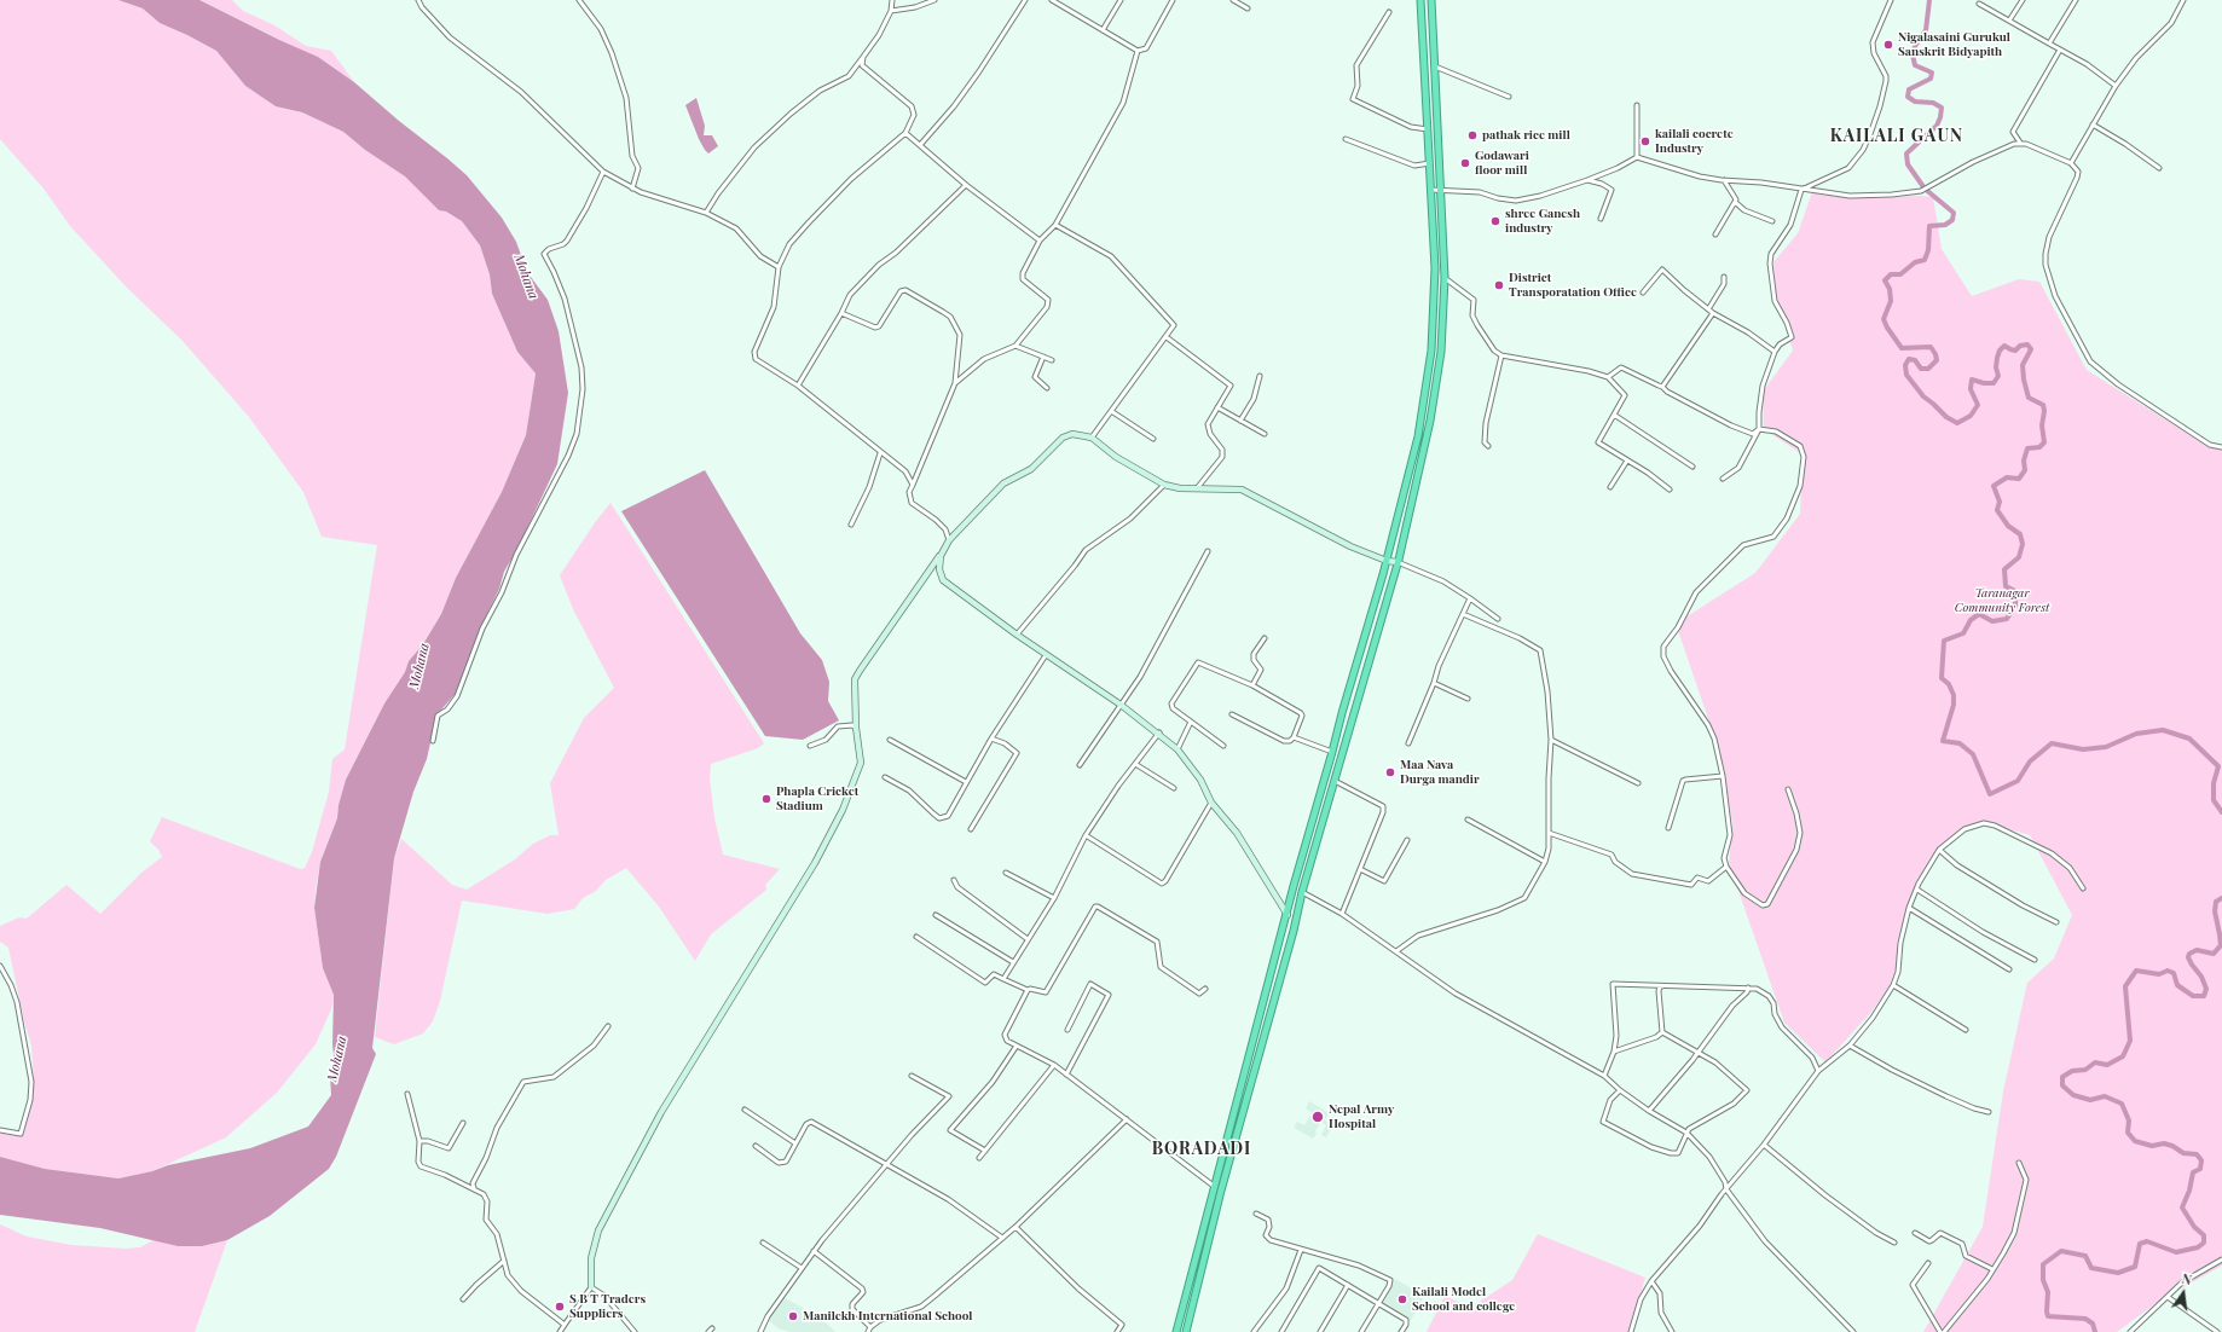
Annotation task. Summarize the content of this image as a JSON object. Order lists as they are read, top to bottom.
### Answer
{
  "districts": ["KAILALI GAUN", "BORADADI"],
  "water": ["Mohana"],
  "parks": ["Taranagar Community Forest"],
  "places": [
    "Nigalasaini Gurukul Sanskrit Bidyapith",
    "pathak rice mill",
    "kailali cocrete Industry",
    "Godawari floor mill",
    "shree Ganesh industry",
    "District Transporatation Office",
    "Maa Nava Durga mandir",
    "Phapla Cricket Stadium",
    "Nepal Army Hospital",
    "Kailali Model School and college",
    "S B T Traders Suppliers",
    "Manilekh International School"
  ],
  "north": "top"
}
